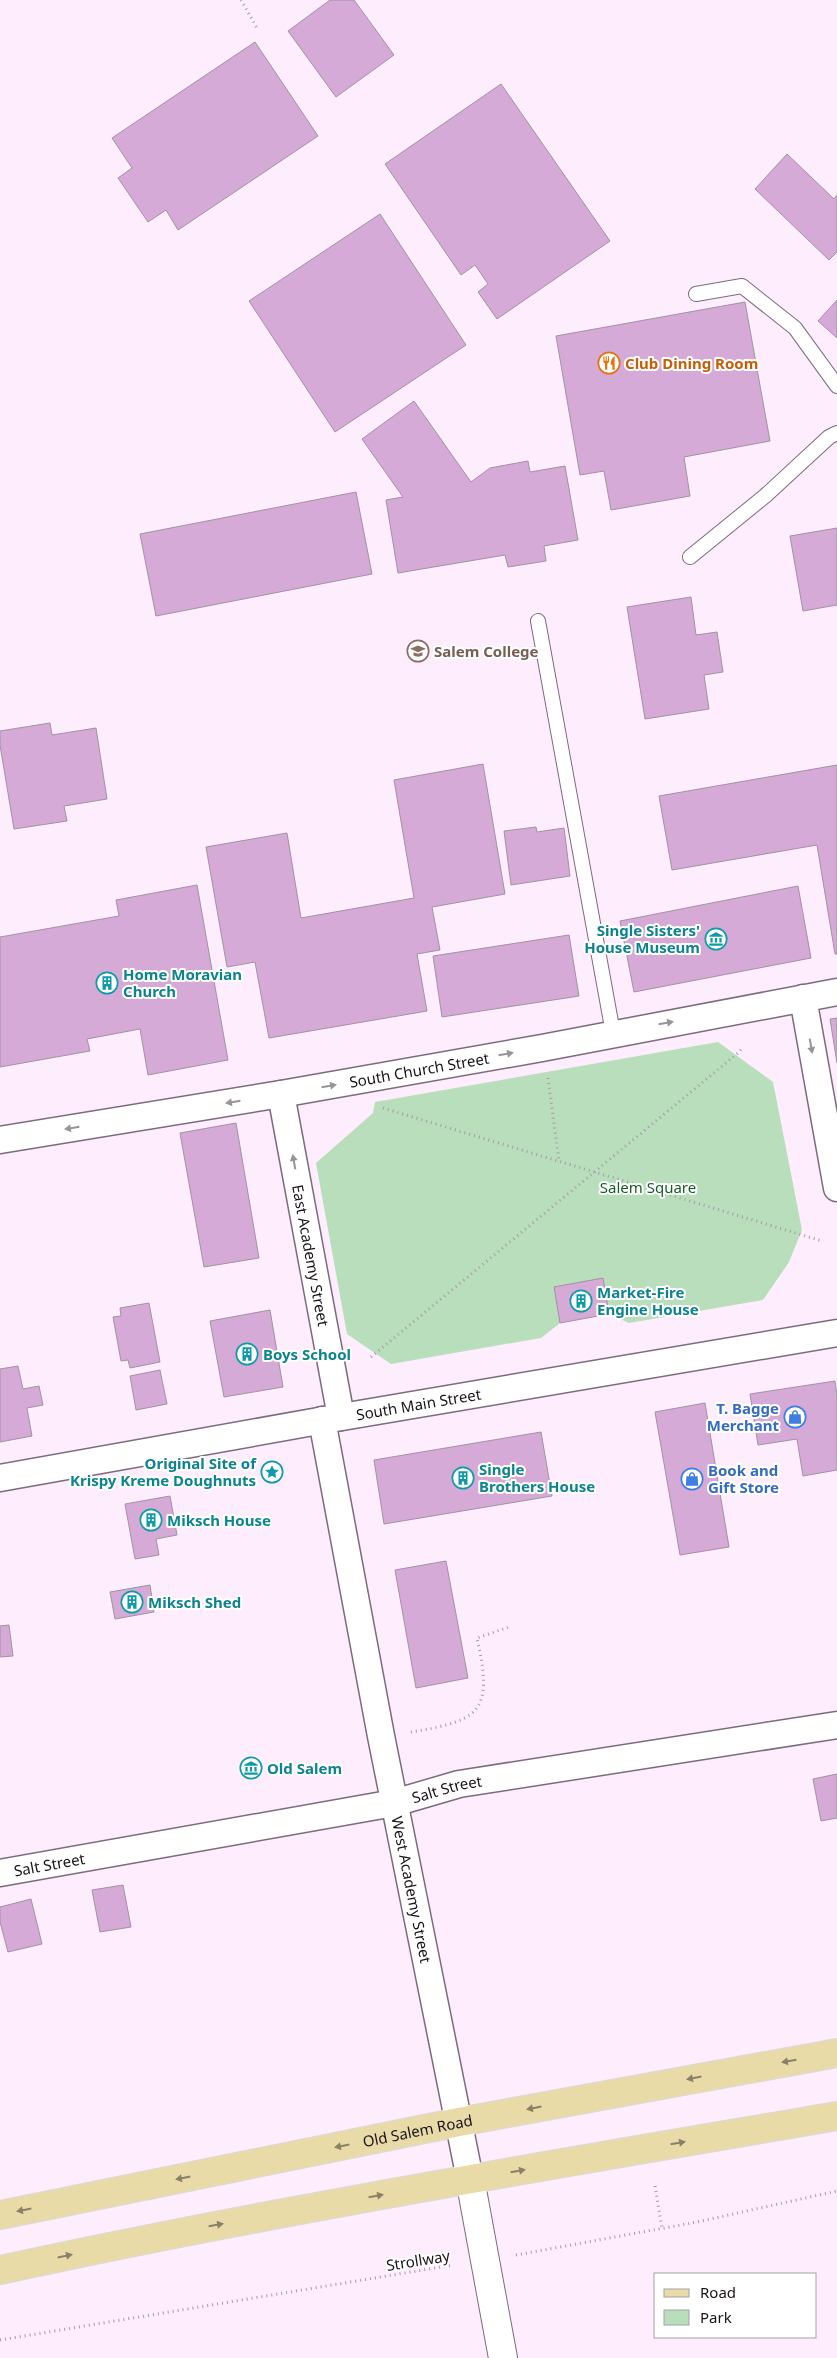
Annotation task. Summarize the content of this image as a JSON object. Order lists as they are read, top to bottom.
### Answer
{
  "streets": {
    "main road": ["Old Salem Road"],
    "street": [
      "South Church Street",
      "East Academy Street",
      "South Main Street",
      "Salt Street",
      "West Academy Street"
    ],
    "path": ["Strollway"]
  },
  "crossings": [
    ["South Church Street", "East Academy Street"],
    ["East Academy Street", "South Main Street"],
    ["East Academy Street", "West Academy Street"],
    ["South Main Street", "West Academy Street"],
    ["Salt Street", "West Academy Street"],
    ["West Academy Street", "Old Salem Road"],
    ["West Academy Street", "Strollway"]
  ],
  "one_way": ["East Academy Street"],
  "parks": ["Salem Square"],
  "places": {
    "restaurant": ["Club Dining Room"],
    "school or university": ["Salem College"],
    "museum": ["Single Sisters' House Museum", "Old Salem"],
    "building": [
      "Home Moravian Church",
      "Market-Fire Engine House",
      "Boys School",
      "Single Brothers House",
      "Miksch House",
      "Miksch Shed"
    ],
    "shop": ["T. Bagge Merchant", "Book and Gift Store"],
    "place": ["Original Site of Krispy Kreme Doughnuts"]
  },
  "legend": ["Road", "Park"]
}
